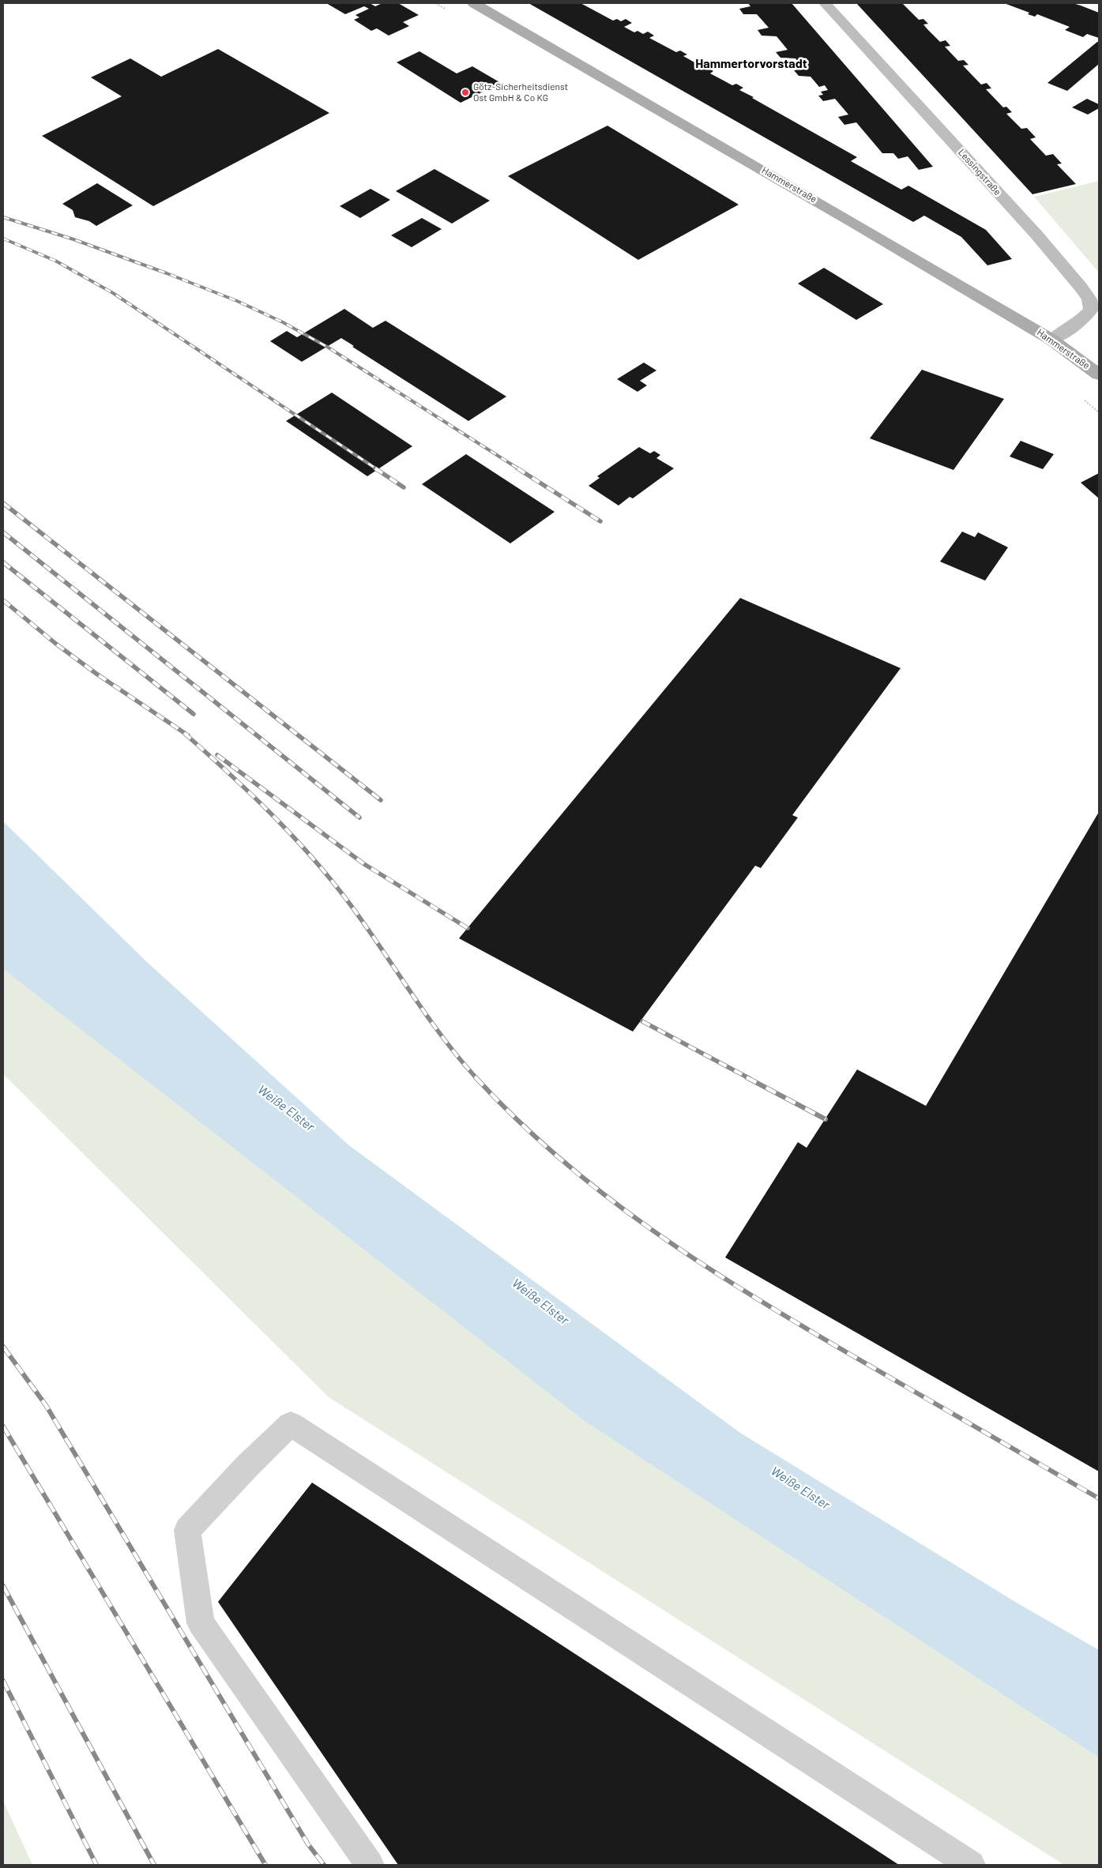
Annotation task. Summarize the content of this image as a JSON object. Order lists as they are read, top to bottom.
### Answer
{
  "streets": {
    "main road": ["Lessingstraße", "Hammerstraße"]
  },
  "crossings": [
    ["Lessingstraße", "Hammerstraße"]
  ],
  "districts": ["Hammertorvorstadt"],
  "water": ["Weiße Elster"],
  "places": ["Götz-Sicherheitsdienst Ost GmbH & Co KG"]
}
